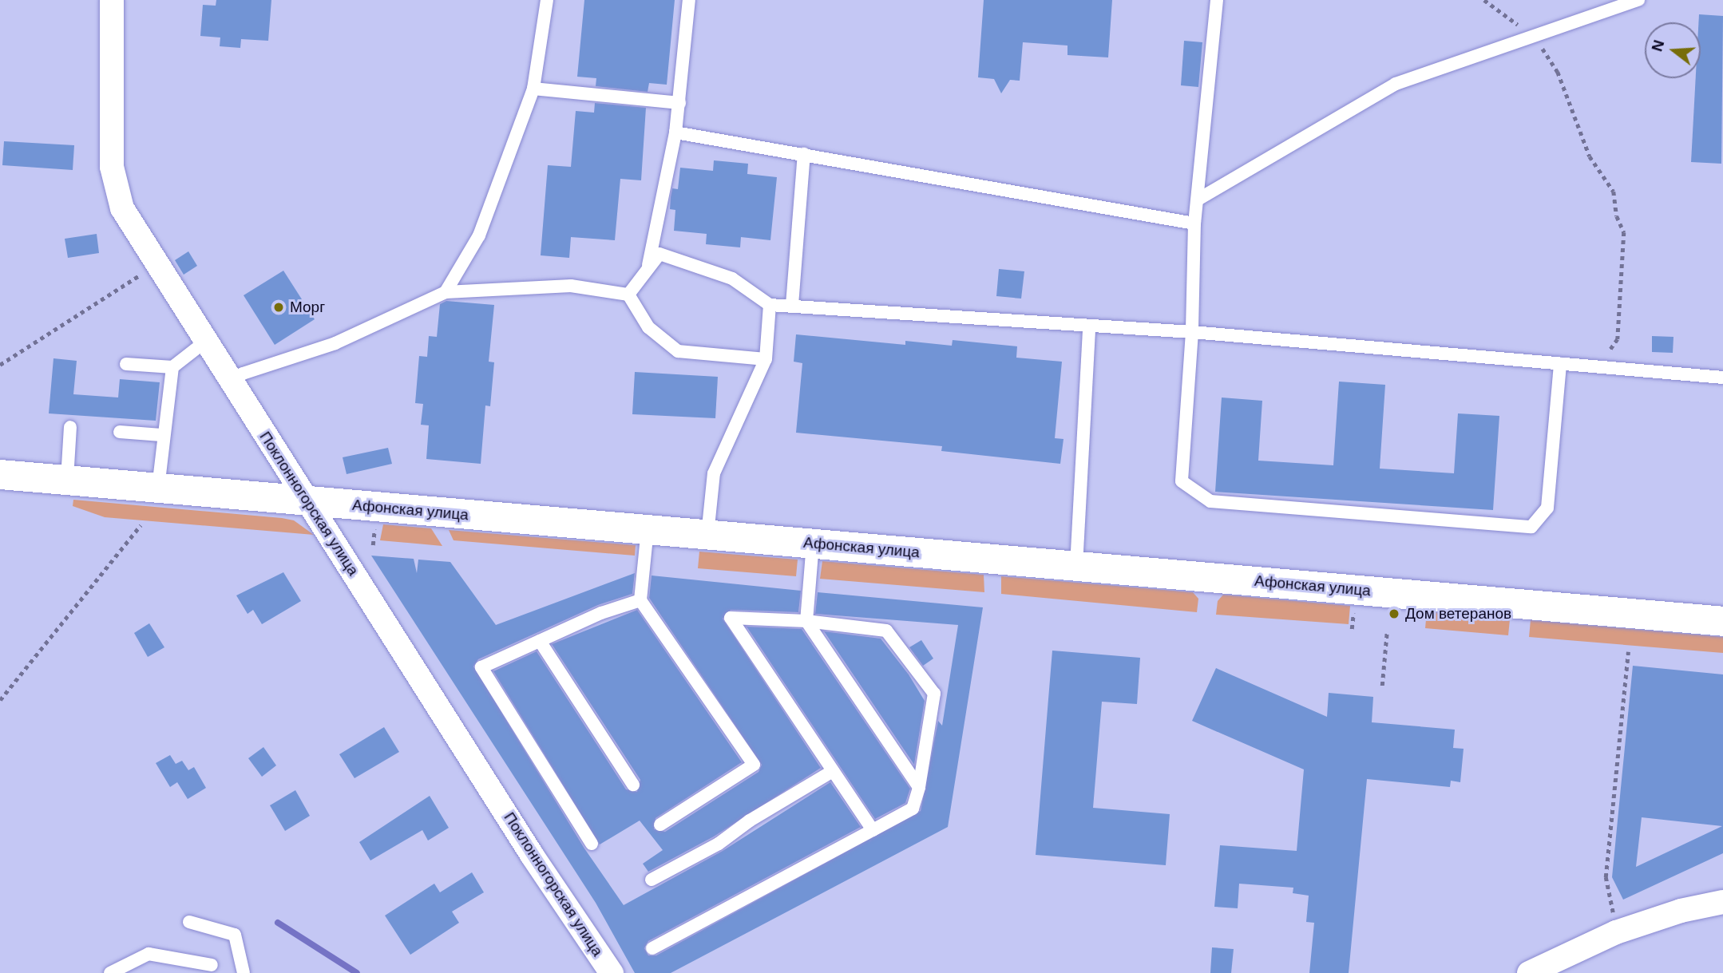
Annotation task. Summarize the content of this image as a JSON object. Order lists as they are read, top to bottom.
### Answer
{
  "streets": {
    "street": ["Поклонногорская улица", "Афонская улица"]
  },
  "crossings": [
    ["Поклонногорская улица", "Афонская улица"]
  ],
  "places": ["Морг", "Дом ветеранов"],
  "north": "left"
}
